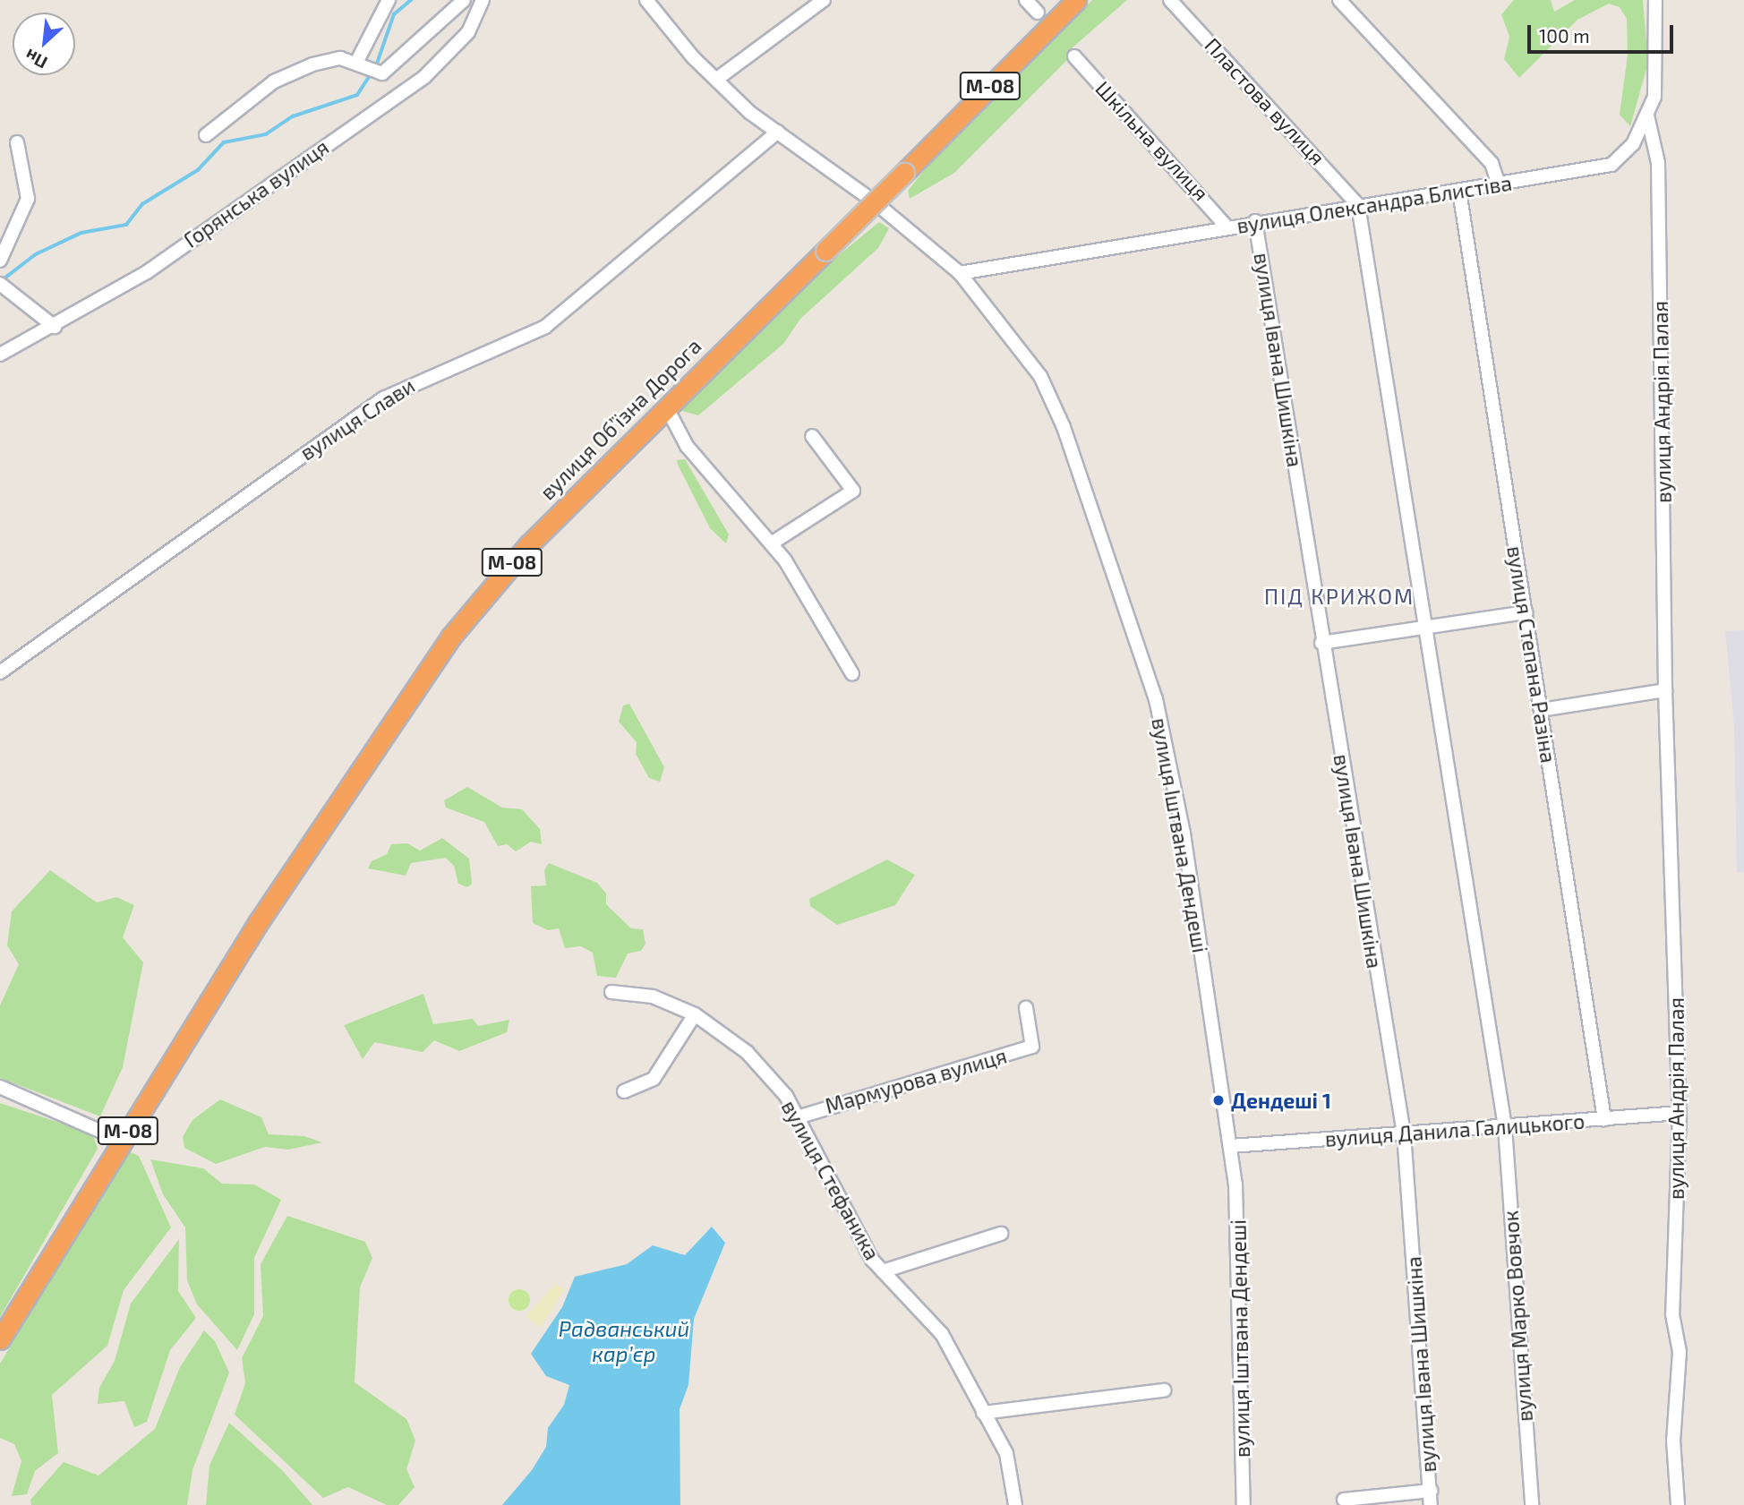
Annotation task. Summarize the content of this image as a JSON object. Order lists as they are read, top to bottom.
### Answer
{
  "streets": {
    "highway": ["М-08", "вулиця Обʼїзна Дорога"],
    "street": [
      "Пластова вулиця",
      "Шкільна вулиця",
      "Горянська вулиця",
      "вулиця Олександра Блистіва",
      "вулиця Івана Шишкіна",
      "вулиця Андрія Палая",
      "вулиця Слави",
      "вулиця Степана Разіна",
      "вулиця Іштвана Дендеші",
      "Мармурова вулиця",
      "вулиця Данила Галицького",
      "вулиця Стефаника",
      "вулиця Марко Вовчок"
    ]
  },
  "crossings": [
    ["М-08", "вулиця Обʼїзна Дорога"],
    ["Пластова вулиця", "вулиця Олександра Блистіва"],
    ["Пластова вулиця", "вулиця Марко Вовчок"],
    ["Шкільна вулиця", "вулиця Олександра Блистіва"],
    ["вулиця Олександра Блистіва", "вулиця Івана Шишкіна"],
    ["вулиця Олександра Блистіва", "вулиця Андрія Палая"],
    ["вулиця Олександра Блистіва", "вулиця Степана Разіна"],
    ["вулиця Олександра Блистіва", "вулиця Іштвана Дендеші"],
    ["вулиця Олександра Блистіва", "вулиця Марко Вовчок"],
    ["вулиця Івана Шишкіна", "вулиця Данила Галицького"],
    ["вулиця Андрія Палая", "вулиця Данила Галицького"],
    ["вулиця Степана Разіна", "вулиця Данила Галицького"],
    ["вулиця Іштвана Дендеші", "вулиця Данила Галицького"],
    ["Мармурова вулиця", "вулиця Стефаника"],
    ["вулиця Данила Галицького", "вулиця Марко Вовчок"]
  ],
  "districts": ["ПІД КРИЖОМ"],
  "water": ["Радванський карʼєр"],
  "places": ["Дендеші 1"],
  "scale_bar": "100 m",
  "north": "bottom left"
}
